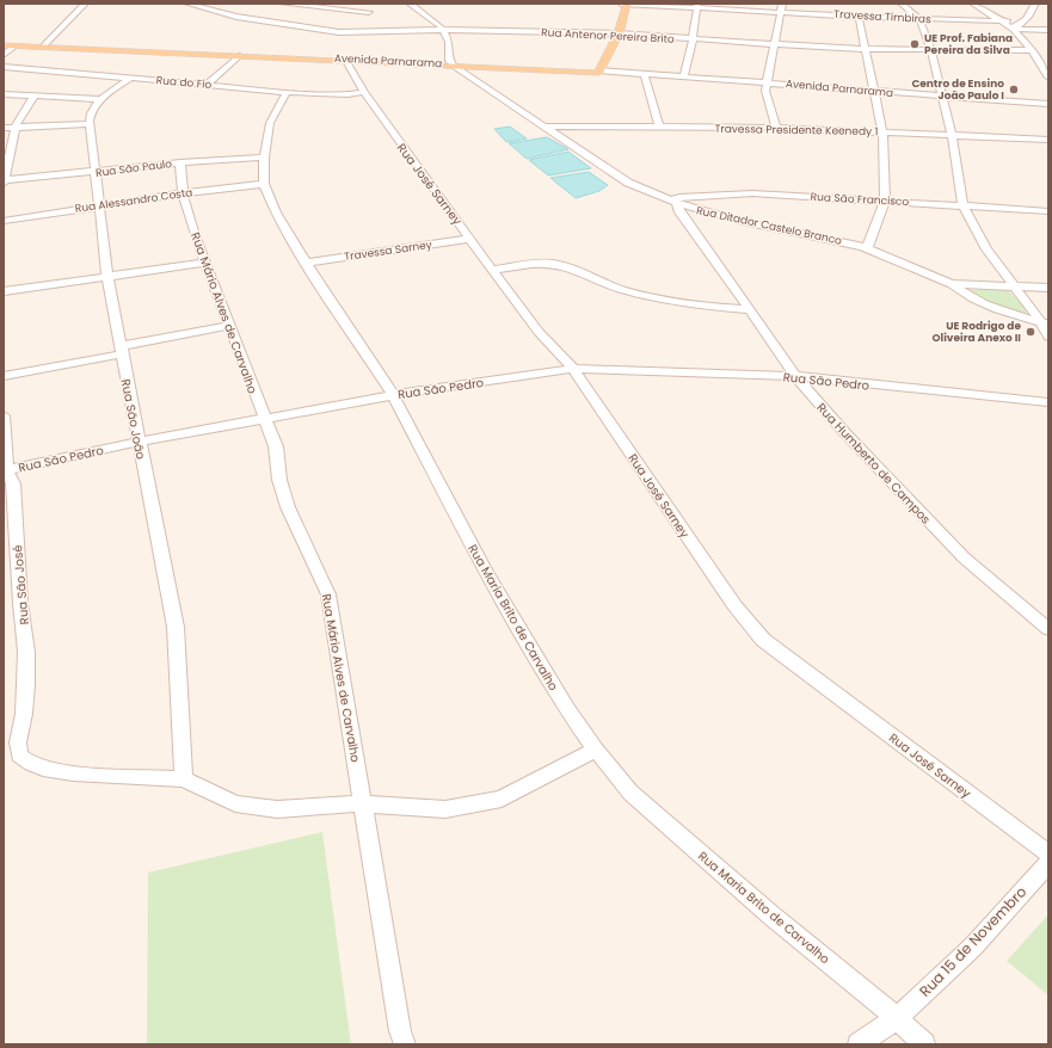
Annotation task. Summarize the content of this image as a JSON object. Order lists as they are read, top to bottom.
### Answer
{
  "streets": {
    "main road": ["Avenida Parnarama"],
    "street": [
      "Travessa Timbiras",
      "Rua Antenor Pereira Brito",
      "Rua do Fio",
      "Travessa Presidente Keenedy 1",
      "Rua São Paulo",
      "Rua José Sarney",
      "Rua São Francisco",
      "Rua Alessandro Costa",
      "Rua Ditador Castelo Branco",
      "Travessa Sarney",
      "Rua Mário Alves de Carvalho",
      "Rua São Pedro",
      "Rua São João",
      "Rua Humberto de Campos",
      "Rua São José",
      "Rua Maria Brito de Carvalho",
      "Rua 15 de Novembro"
    ]
  },
  "crossings": [
    ["Avenida Parnarama", "Rua José Sarney"],
    ["Avenida Parnarama", "Rua Ditador Castelo Branco"],
    ["Rua do Fio", "Rua José Sarney"],
    ["Rua do Fio", "Rua Maria Brito de Carvalho"],
    ["Travessa Presidente Keenedy 1", "Rua Ditador Castelo Branco"],
    ["Rua São Paulo", "Rua Mário Alves de Carvalho"],
    ["Rua São Paulo", "Rua São João"],
    ["Rua São Paulo", "Rua Maria Brito de Carvalho"],
    ["Rua José Sarney", "Travessa Sarney"],
    ["Rua José Sarney", "Rua São Pedro"],
    ["Rua São Francisco", "Rua Ditador Castelo Branco"],
    ["Rua São Francisco", "Rua Humberto de Campos"],
    ["Rua Alessandro Costa", "Rua Mário Alves de Carvalho"],
    ["Rua Alessandro Costa", "Rua São João"],
    ["Rua Alessandro Costa", "Rua Maria Brito de Carvalho"],
    ["Rua Ditador Castelo Branco", "Rua Humberto de Campos"],
    ["Travessa Sarney", "Rua Maria Brito de Carvalho"],
    ["Rua Mário Alves de Carvalho", "Rua São Pedro"],
    ["Rua São Pedro", "Rua São João"],
    ["Rua São Pedro", "Rua Humberto de Campos"],
    ["Rua São Pedro", "Rua São José"],
    ["Rua São Pedro", "Rua Maria Brito de Carvalho"],
    ["Rua São João", "Rua São José"],
    ["Rua Maria Brito de Carvalho", "Rua 15 de Novembro"]
  ],
  "places": ["UE Prof. Fabiana Pereira da Silva", "Centro de Ensino João Paulo I", "UE Rodrigo de Oliveira Anexo II"]
}
